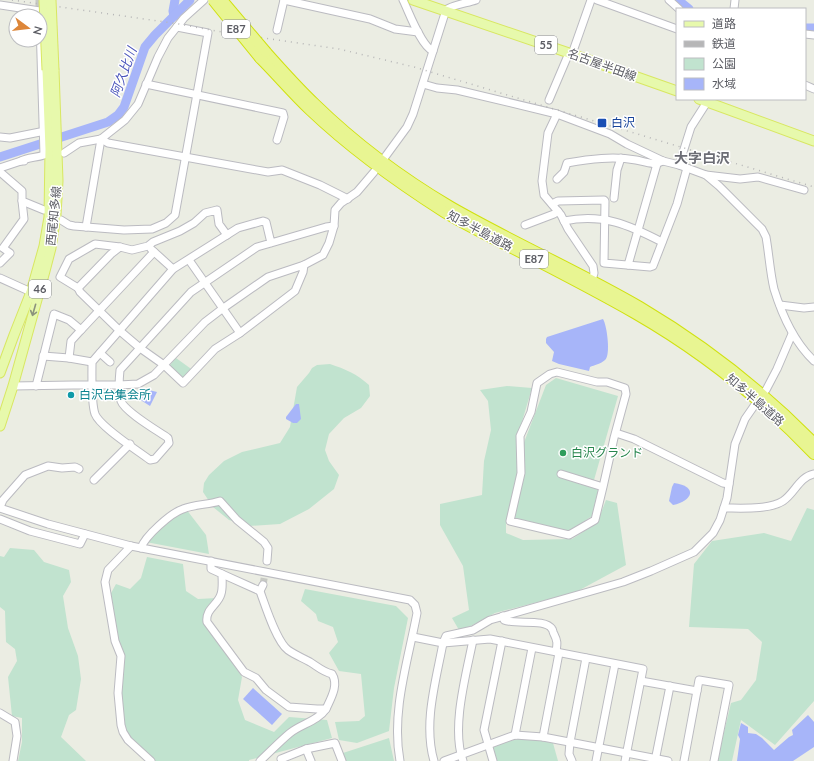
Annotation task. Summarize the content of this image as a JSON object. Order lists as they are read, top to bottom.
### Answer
{
  "streets": {
    "highway": ["E87", "知多半島道路"],
    "main road": [
      "55",
      "名古屋半田線",
      "西尾知多線",
      "46"
    ]
  },
  "districts": ["大字白沢"],
  "water": ["阿久比川"],
  "places": {
    "transit": ["白沢"],
    "other": ["白沢台集会所", "白沢グランド"]
  },
  "legend": [
    "道路",
    "鉄道",
    "公園",
    "水域"
  ],
  "north": "right"
}
